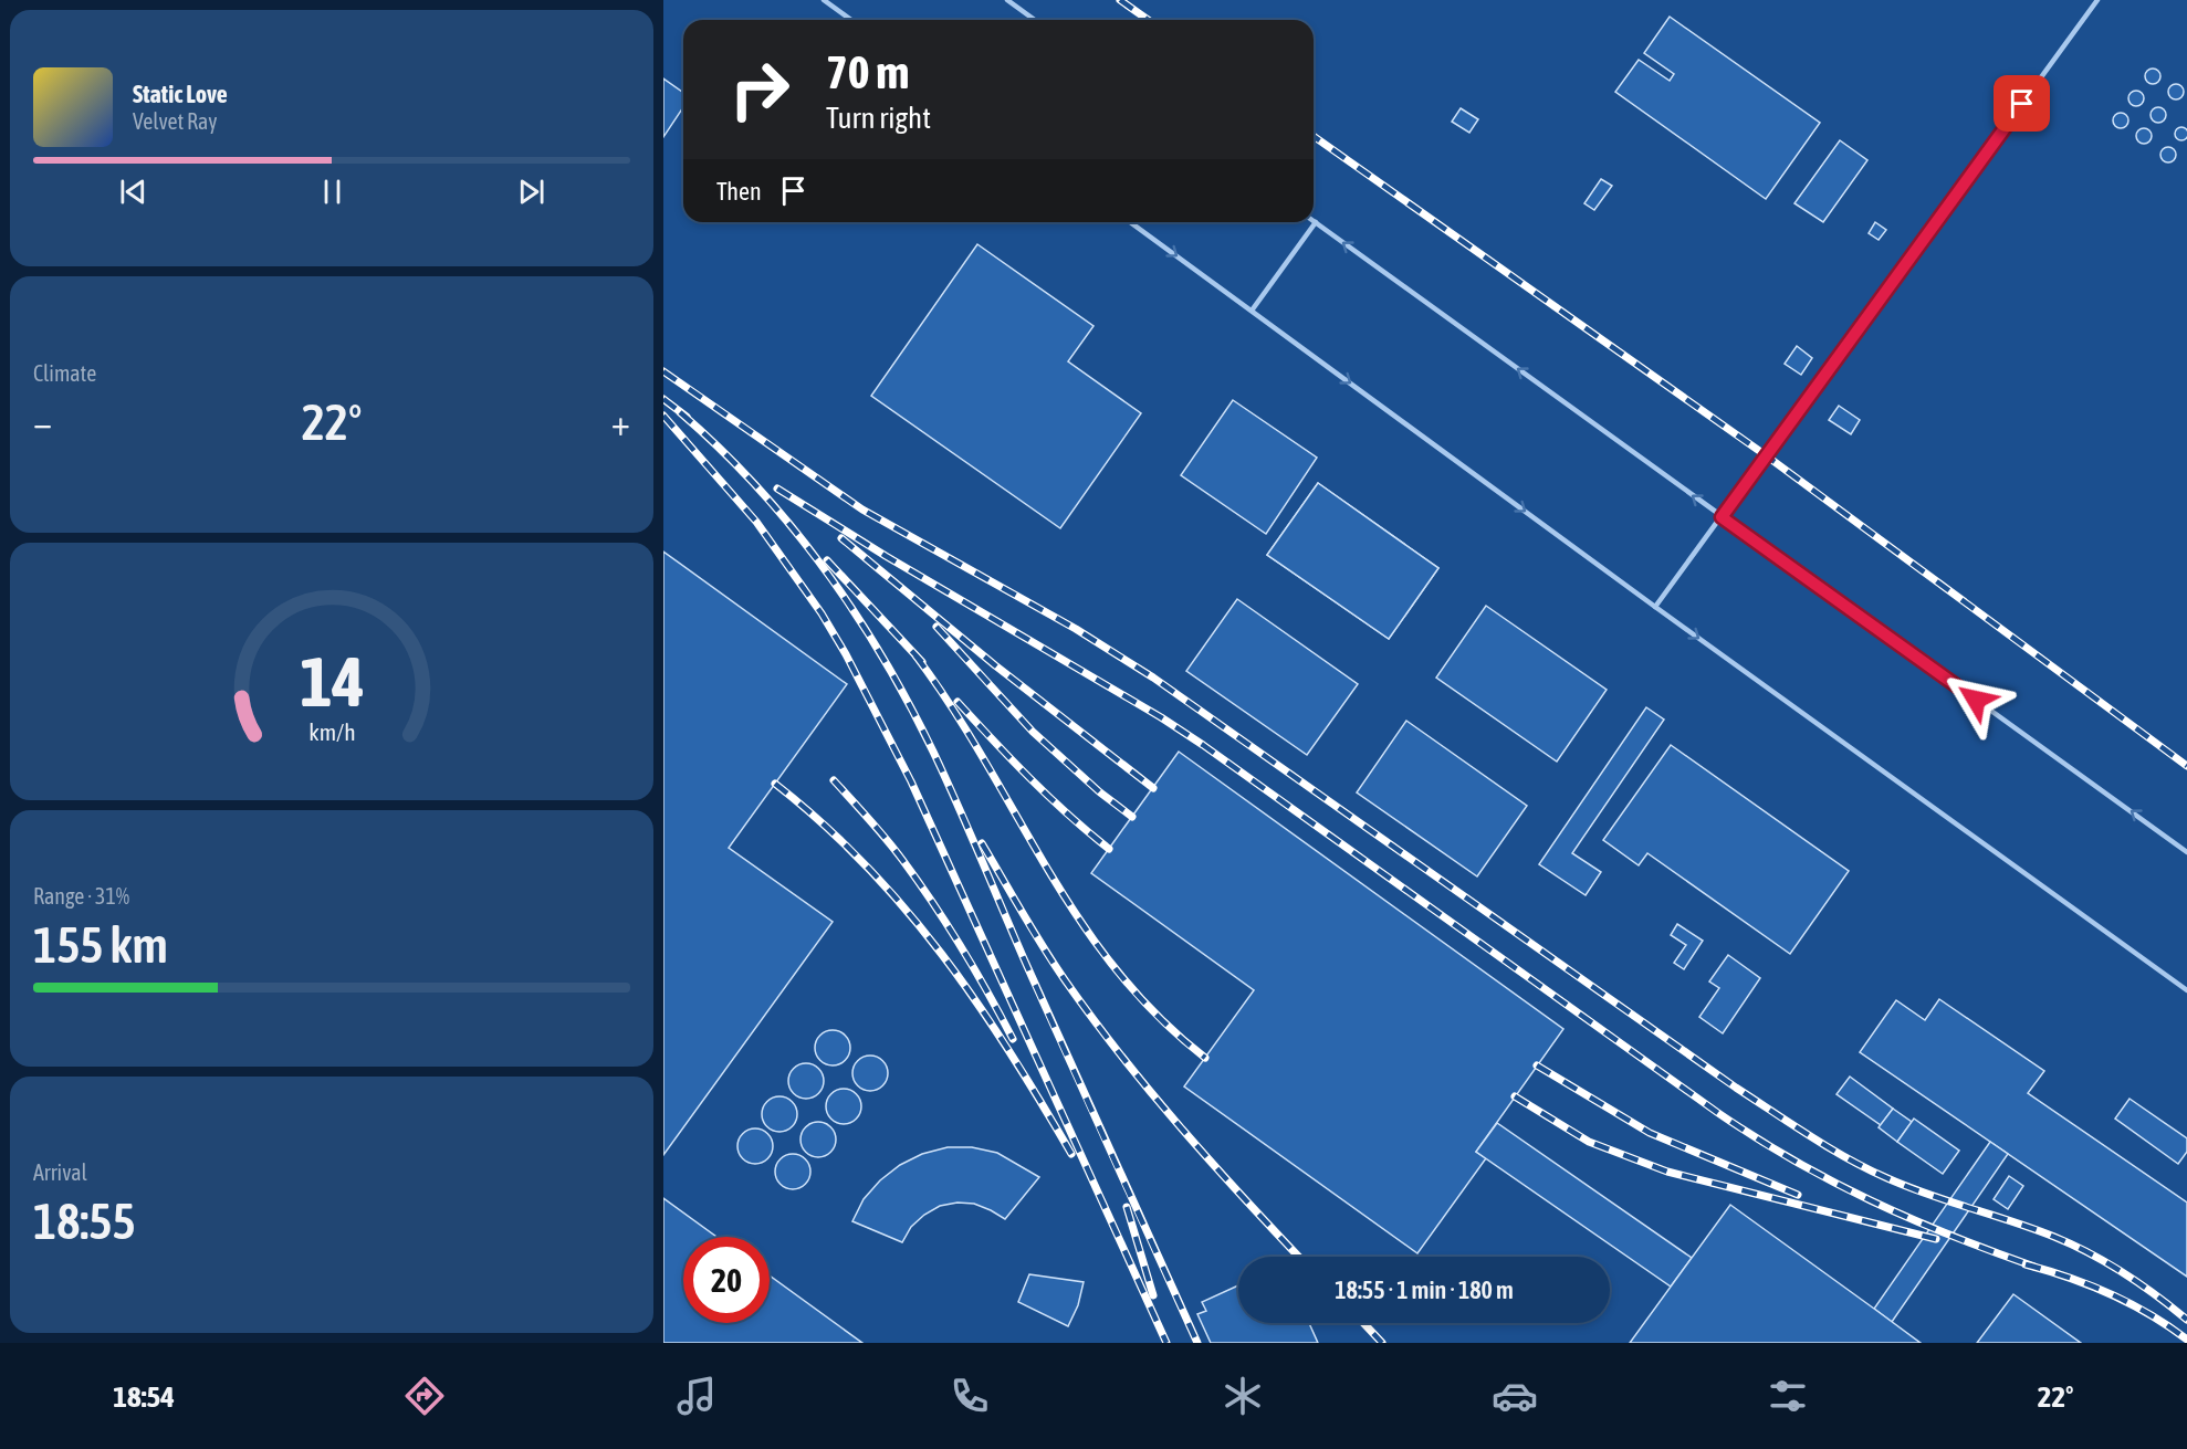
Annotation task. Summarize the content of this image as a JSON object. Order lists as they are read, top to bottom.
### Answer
{
  "page": {
    "turn": ["70 m", "Turn right"],
    "song": ["Static Love", "Velvet Ray"],
    "then": "Then",
    "tile": [
      "Climate",
      ["Range · 31%", "155 km"],
      ["Arrival", "18:55"]
    ],
    "heat": ["−", "22°", "+"],
    "limit": "20",
    "trip": "18:55 · 1 min · 180 m",
    "tabs": ["18:54", "22°"],
    "gauge": ["14", "km/h"]
  }
}
